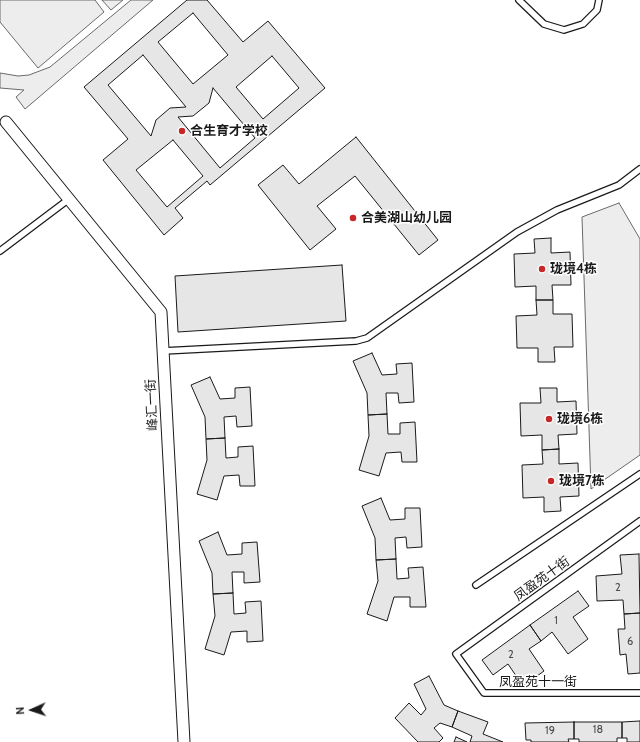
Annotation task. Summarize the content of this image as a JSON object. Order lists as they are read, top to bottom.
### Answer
{
  "streets": {
    "street": ["峰汇一街"],
    "lane": ["凤盈苑十街", "凤盈苑十一街"]
  },
  "crossings": [
    ["凤盈苑十街", "凤盈苑十一街"]
  ],
  "places": [
    "合生育才学校",
    "合美湖山幼儿园",
    "珑境4栋",
    "珑境6栋",
    "珑境7栋"
  ],
  "house_numbers": [
    "2",
    "1",
    "6",
    "2",
    "18",
    "19"
  ],
  "north": "left"
}
